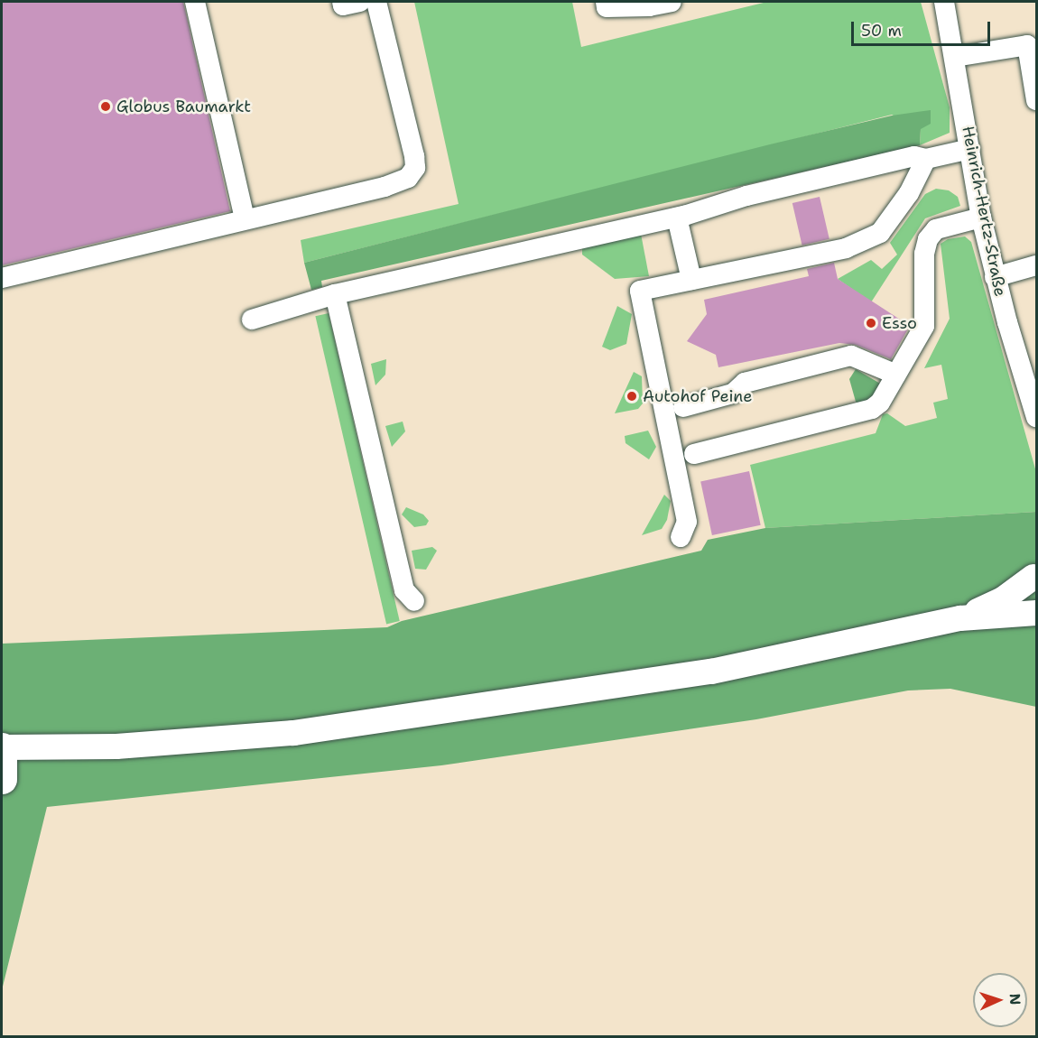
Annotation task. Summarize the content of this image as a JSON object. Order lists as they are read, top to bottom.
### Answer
{
  "streets": {
    "street": ["Heinrich-Hertz-Straße"]
  },
  "places": ["Globus Baumarkt", "Esso", "Autohof Peine"],
  "scale_bar": "50 m",
  "north": "right"
}
